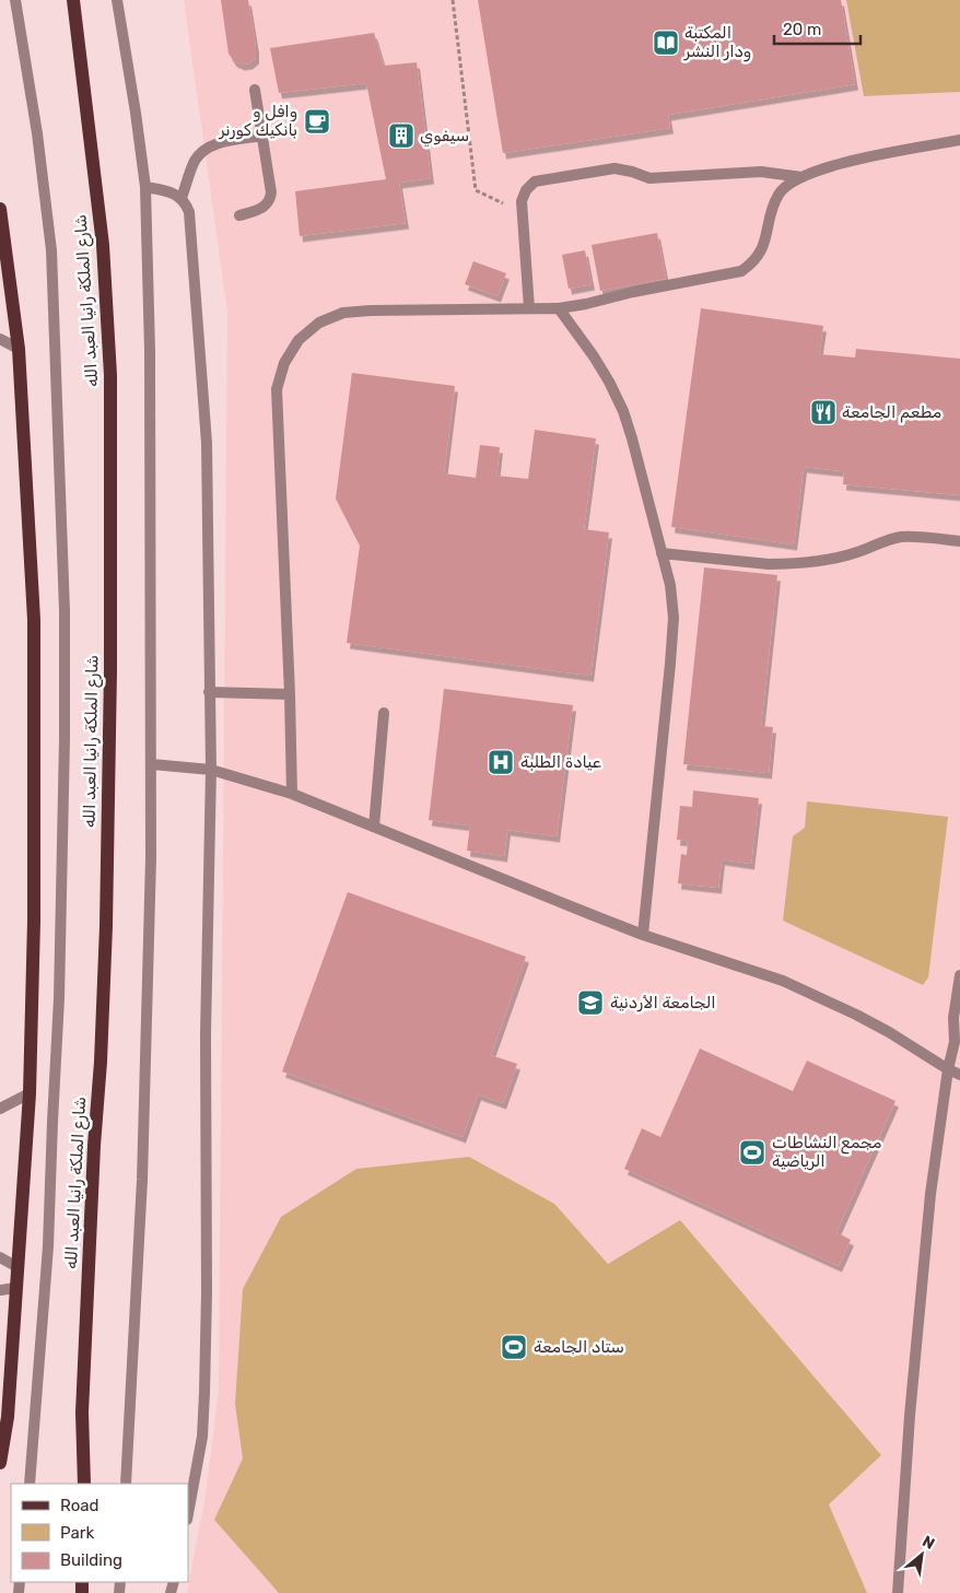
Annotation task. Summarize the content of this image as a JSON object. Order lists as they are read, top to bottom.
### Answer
{
  "streets": {
    "main road": ["شارع الملكة رانيا العبد الله"]
  },
  "places": {
    "library": ["المكتبة ودار النشر"],
    "cafe": ["وافل و بانكيك كورنر"],
    "building": ["سيفوي"],
    "restaurant": ["مطعم الجامعة"],
    "hospital": ["عيادة الطلبة"],
    "school or university": ["الجامعة الأردنية"],
    "sports": ["مجمع النشاطات الرياضية", "ستاد الجامعة"]
  },
  "legend": ["Road", "Park", "Building"],
  "scale_bar": "20 m",
  "north": "top right"
}
